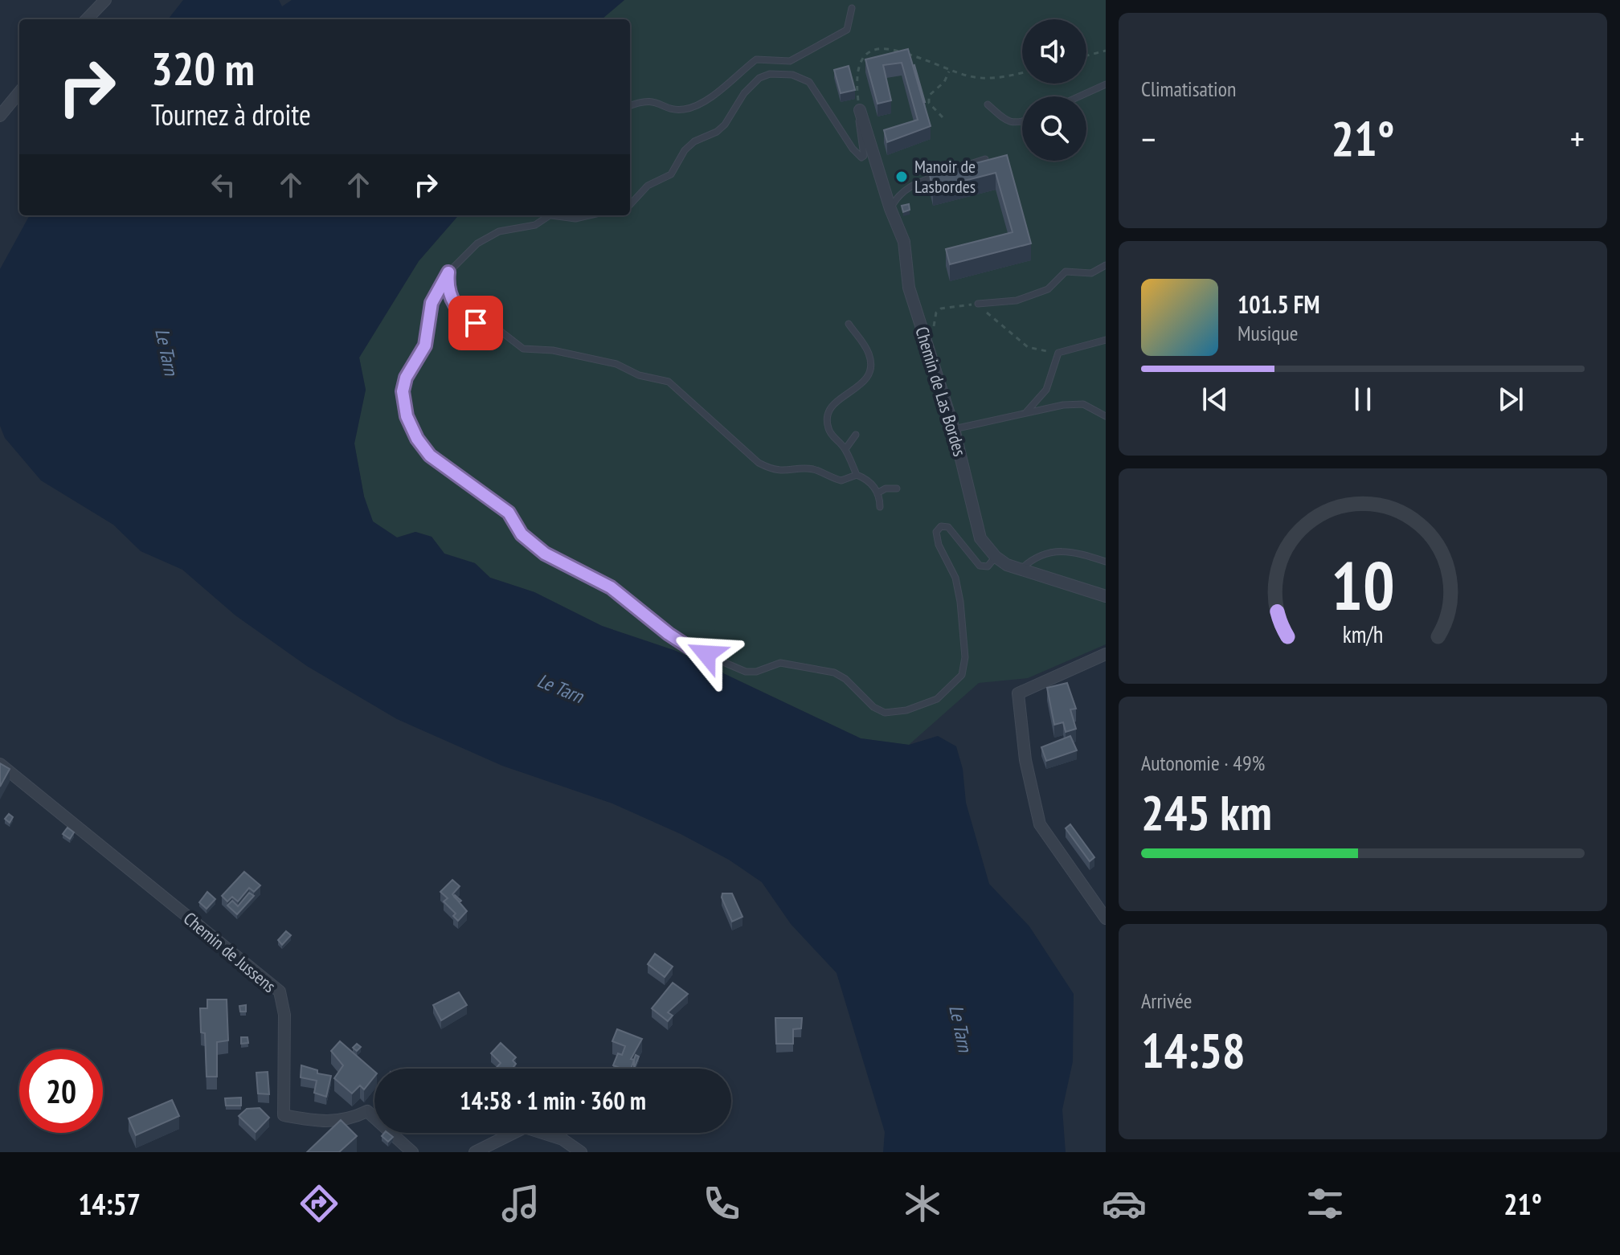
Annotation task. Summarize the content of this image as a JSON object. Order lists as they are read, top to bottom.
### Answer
{
  "streets": {
    "street": ["Chemin de Las Bordes", "Chemin de Jussens"]
  },
  "water": ["Le Tarn"],
  "places": ["Manoir de Lasbordes"],
  "page": {
    "tile": [
      "Climatisation",
      ["Autonomie · 49%", "245 km"],
      ["Arrivée", "14:58"]
    ],
    "turn": ["320 m", "Tournez à droite"],
    "heat": ["−", "21°", "+"],
    "song": ["101.5 FM", "Musique"],
    "limit": "20",
    "trip": "14:58 · 1 min · 360 m",
    "tabs": ["14:57", "21°"],
    "gauge": ["10", "km/h"]
  }
}
